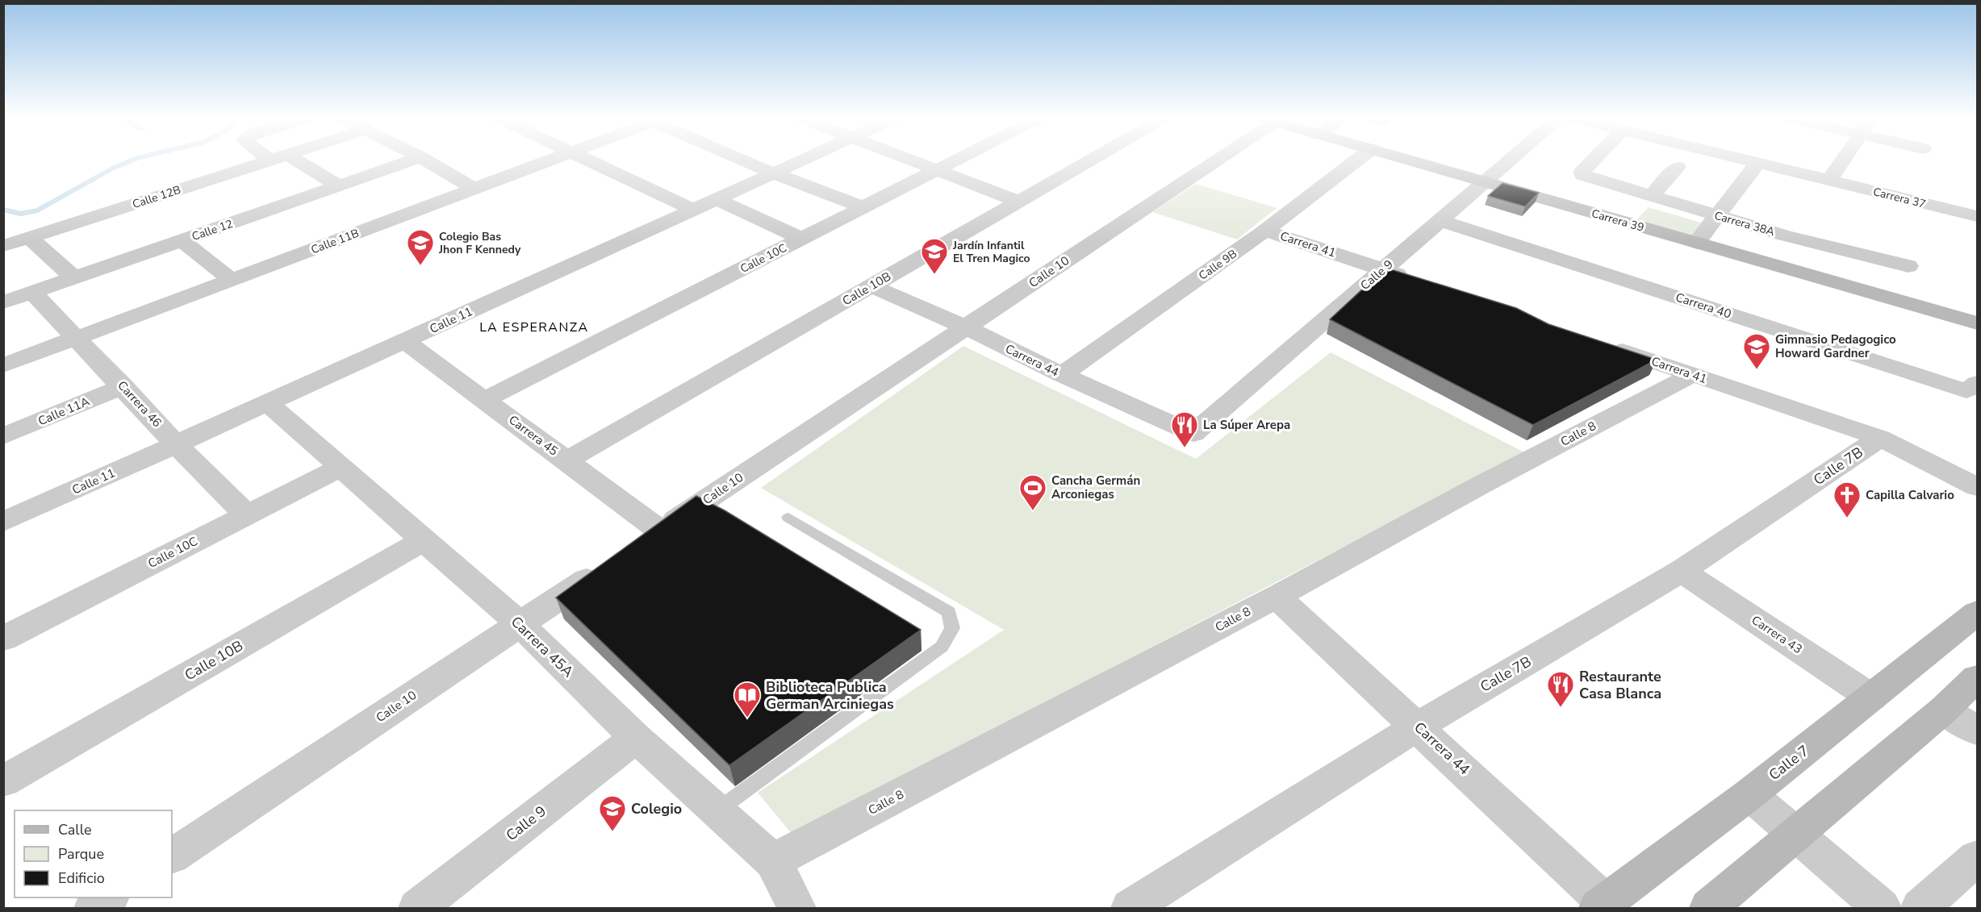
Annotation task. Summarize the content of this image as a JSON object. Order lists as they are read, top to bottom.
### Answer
{
  "streets": {
    "street": [
      "Calle 12B",
      "Carrera 37",
      "Carrera 39",
      "Carrera 38A",
      "Calle 12",
      "Calle 11B",
      "Carrera 41",
      "Calle 10C",
      "Calle 9B",
      "Calle 10",
      "Calle 9",
      "Calle 10B",
      "Carrera 40",
      "Calle 11",
      "Carrera 44",
      "Carrera 46",
      "Calle 11A",
      "Calle 8",
      "Carrera 45",
      "Calle 7B",
      "Carrera 43",
      "Carrera 45A",
      "Calle 7"
    ]
  },
  "crossings": [
    ["Carrera 39", "Calle 9"],
    ["Calle 12", "Carrera 46"],
    ["Calle 11B", "Carrera 46"],
    ["Carrera 41", "Calle 9B"],
    ["Carrera 41", "Calle 9"],
    ["Carrera 41", "Calle 8"],
    ["Carrera 41", "Calle 7B"],
    ["Calle 10C", "Carrera 46"],
    ["Calle 10C", "Carrera 45"],
    ["Calle 10C", "Carrera 45A"],
    ["Calle 9B", "Carrera 44"],
    ["Calle 10", "Carrera 44"],
    ["Calle 10", "Carrera 45"],
    ["Calle 10", "Carrera 45A"],
    ["Calle 9", "Carrera 40"],
    ["Calle 9", "Carrera 44"],
    ["Calle 9", "Carrera 45A"],
    ["Calle 10B", "Carrera 44"],
    ["Calle 10B", "Carrera 45"],
    ["Calle 10B", "Carrera 45A"],
    ["Calle 11", "Carrera 46"],
    ["Calle 11", "Carrera 45"],
    ["Calle 11", "Carrera 45A"],
    ["Carrera 44", "Calle 8"],
    ["Carrera 44", "Calle 7B"],
    ["Carrera 44", "Calle 7"],
    ["Carrera 46", "Calle 11A"],
    ["Calle 8", "Carrera 45A"],
    ["Calle 7B", "Carrera 43"],
    ["Carrera 43", "Calle 7"]
  ],
  "districts": ["LA ESPERANZA"],
  "places": {
    "school or university": [
      "Colegio Bas Jhon F Kennedy",
      "Jardín Infantil El Tren Magico",
      "Gimnasio Pedagogico Howard Gardner",
      "Colegio"
    ],
    "restaurant": ["La Súper Arepa", "Restaurante Casa Blanca"],
    "sports": ["Cancha Germán Arconiegas"],
    "church": ["Capilla Calvario"],
    "library": ["Biblioteca Publica German Arciniegas"]
  },
  "legend": ["Calle", "Parque", "Edificio"]
}
